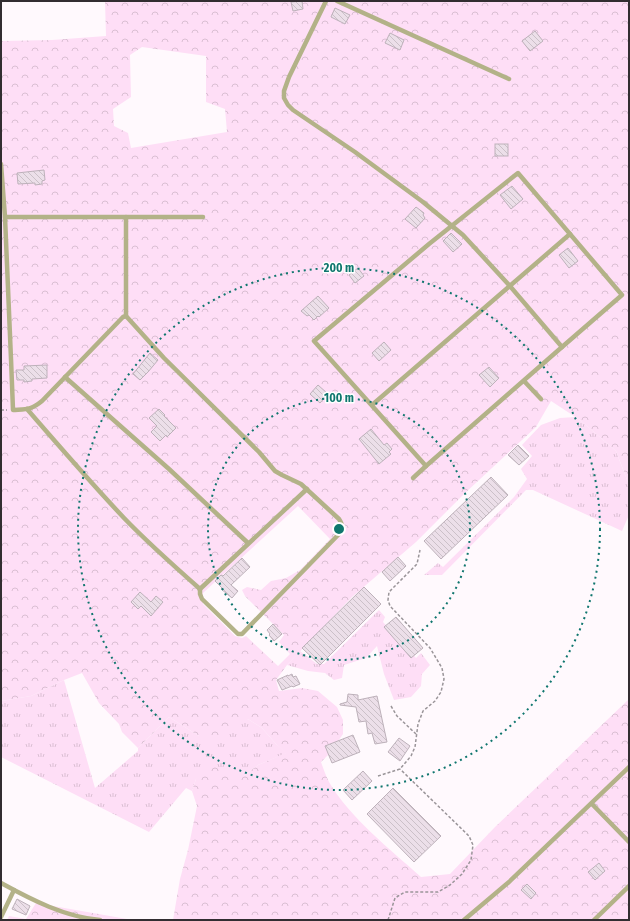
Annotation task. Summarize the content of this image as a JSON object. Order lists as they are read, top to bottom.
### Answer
{
  "rings": ["200 m", "100 m"]
}
